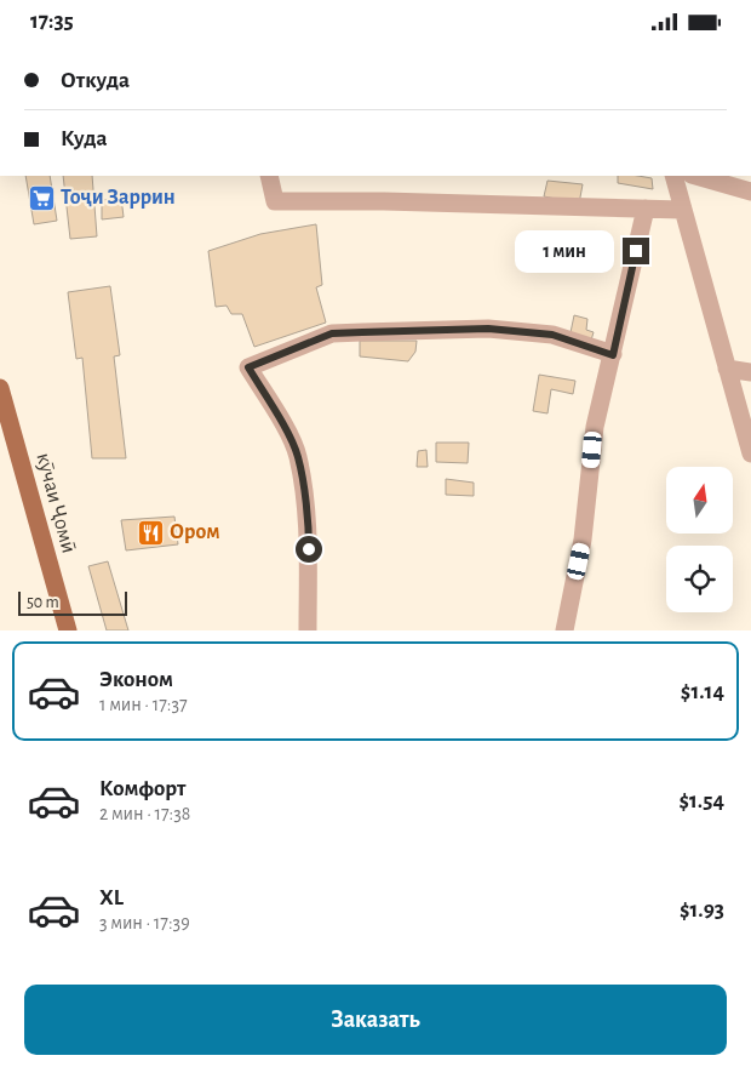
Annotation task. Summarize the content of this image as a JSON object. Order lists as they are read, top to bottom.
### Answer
{
  "streets": {
    "main road": ["кӯчаи Ҷомӣ"]
  },
  "places": {
    "supermarket": ["Тоҷи Заррин"],
    "restaurant": ["Ором"]
  },
  "scale_bar": "50 m",
  "north": "top",
  "page": {
    "status": "17:35",
    "banner": ["Откуда", "Куда"],
    "bubble": "1 мин",
    "scale": "50 m",
    "list": [
      {
        "name": "Эконом",
        "note": "1 мин · 17:37",
        "value": "$1.14"
      },
      {
        "name": "Комфорт",
        "note": "2 мин · 17:38",
        "value": "$1.54"
      },
      {
        "name": "XL",
        "note": "3 мин · 17:39",
        "value": "$1.93"
      }
    ],
    "buttons": "Заказать"
  }
}
